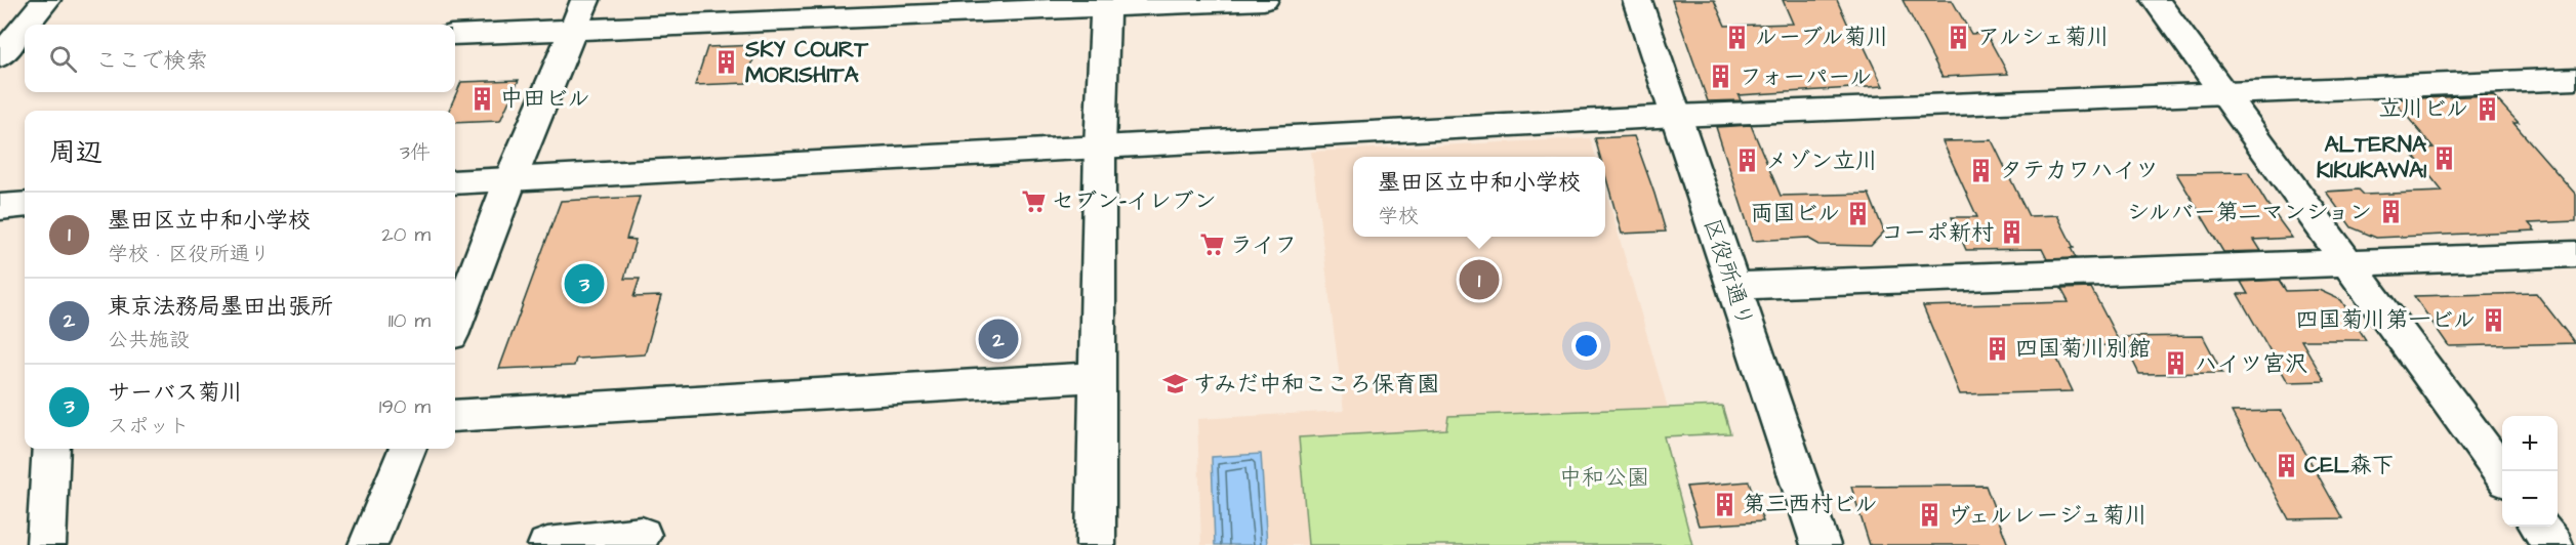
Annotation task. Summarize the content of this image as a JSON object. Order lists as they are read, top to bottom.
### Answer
{
  "streets": {
    "street": ["区役所通り"]
  },
  "parks": ["中和公園"],
  "places": {
    "building": [
      "ルーブル菊川",
      "アルシェ菊川",
      "SKY COURT MORISHITA",
      "フォーパール",
      "中田ビル",
      "立川ビル",
      "ALTERNA KIKUKAWA1",
      "メゾン立川",
      "タテカワハイツ",
      "シルバー第二マンション",
      "両国ビル",
      "コーポ新村",
      "四国菊川第一ビル",
      "四国菊川別館",
      "ハイツ宮沢",
      "CEL森下",
      "第三西村ビル",
      "ヴェルレージュ菊川"
    ],
    "supermarket": ["セブン-イレブン", "ライフ"],
    "school or university": ["すみだ中和こころ保育園"]
  },
  "page": {
    "search": "ここで検索",
    "heading": ["周辺", "3件"],
    "popup": ["墨田区立中和小学校", "学校"],
    "list": [
      {
        "mark": "1",
        "name": "墨田区立中和小学校",
        "note": "学校 · 区役所通り",
        "value": "20 m"
      },
      {
        "mark": "2",
        "name": "東京法務局墨田出張所",
        "note": "公共施設",
        "value": "110 m"
      },
      {
        "mark": "3",
        "name": "サーバス菊川",
        "note": "スポット",
        "value": "190 m"
      }
    ],
    "pins": ["1", "3", "2"],
    "map_buttons": ["+", "−"]
  }
}
